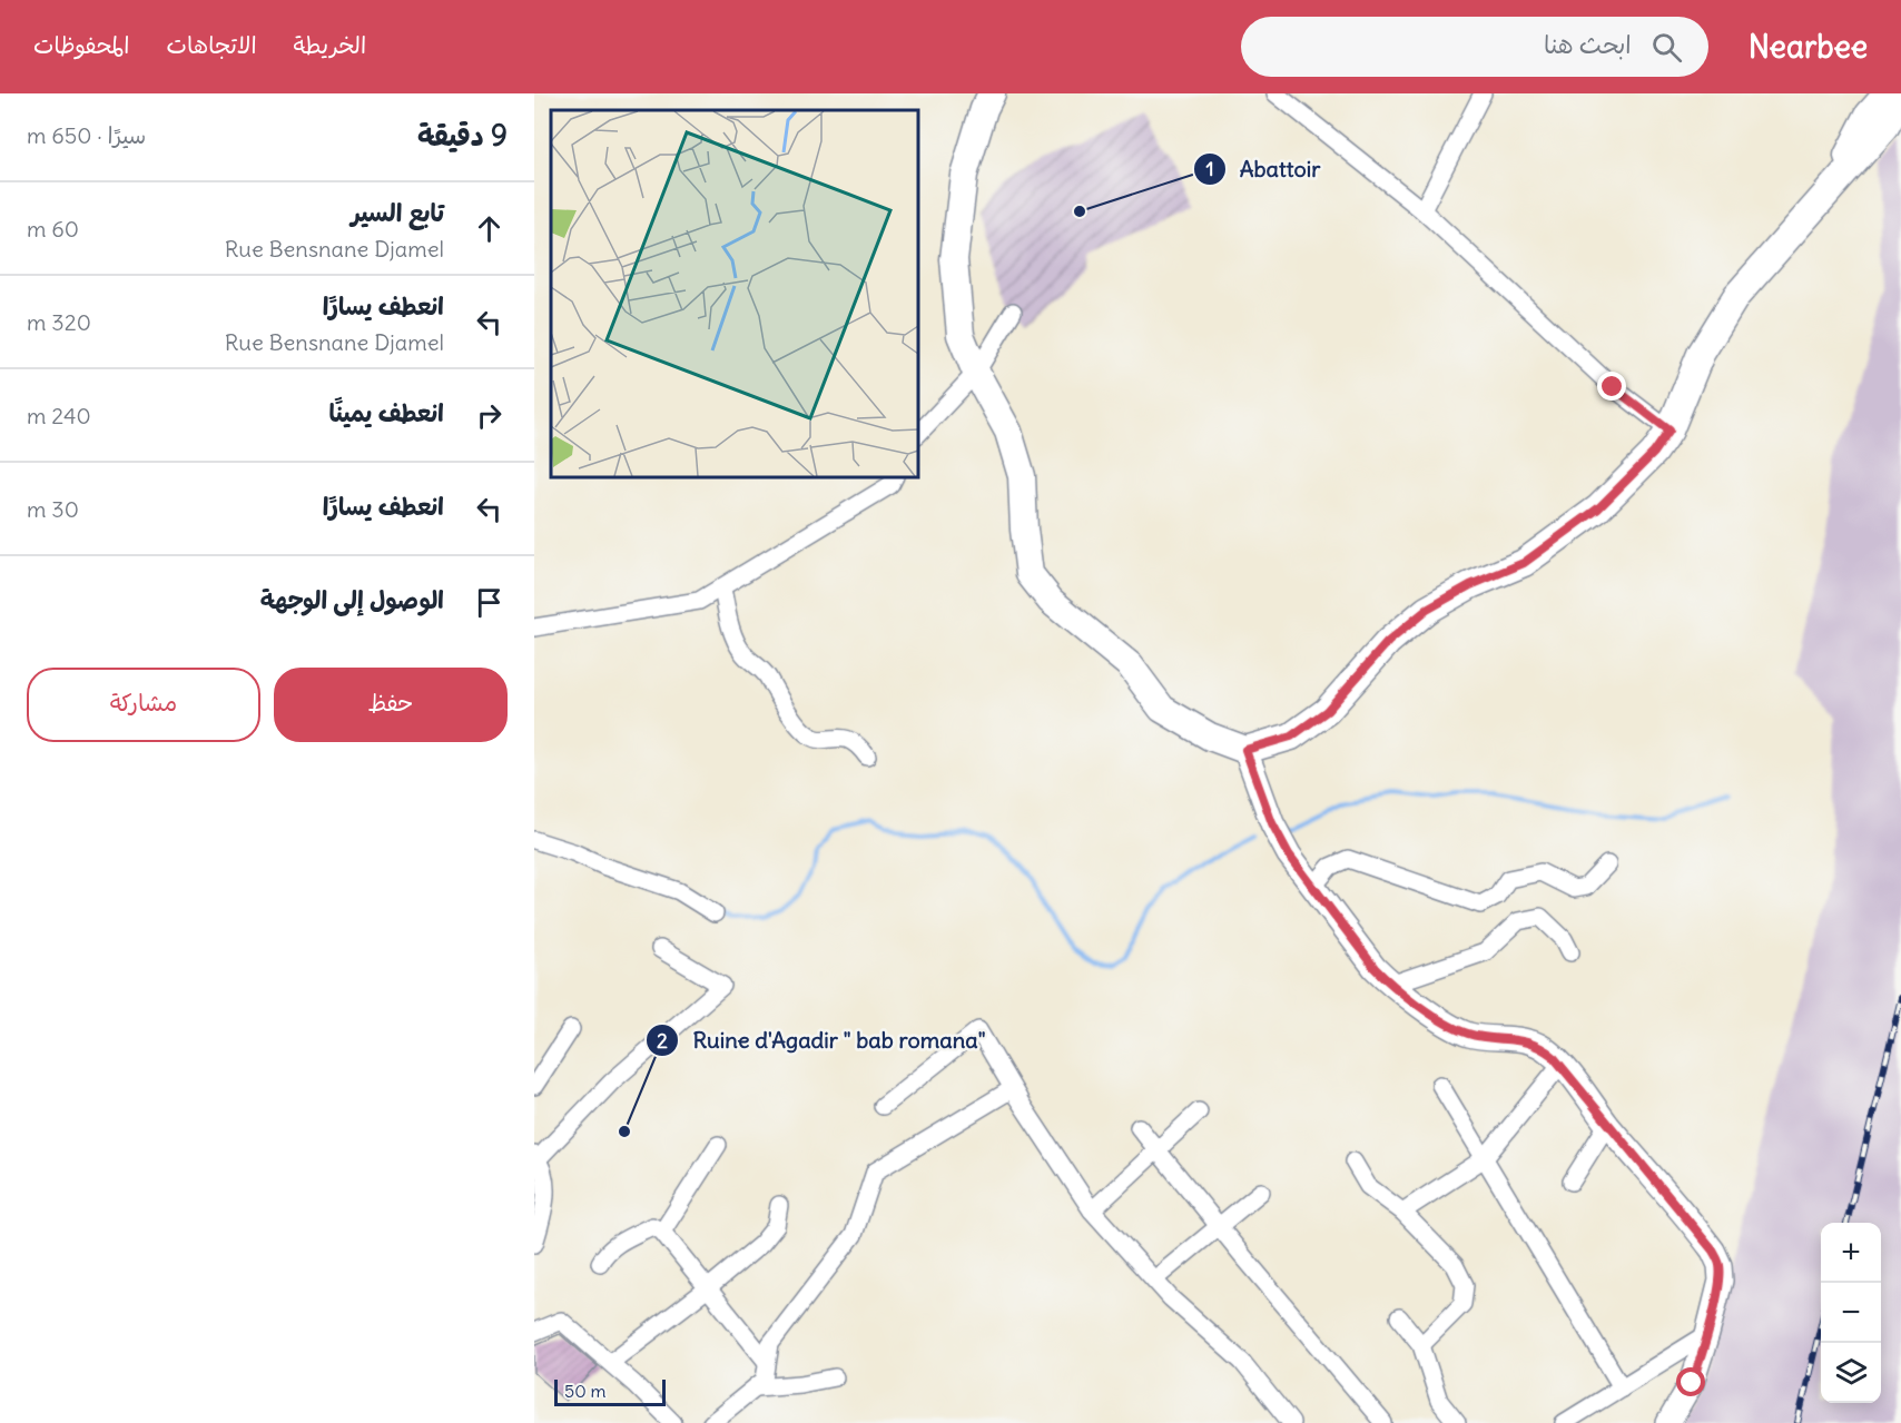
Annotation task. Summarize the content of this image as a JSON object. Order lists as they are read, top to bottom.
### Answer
{
  "places": ["Abattoir", "Ruine d'Agadir \" bab romana\""],
  "scale_bar": "50 m",
  "page": {
    "header": "Nearbee",
    "search": "ابحث هنا",
    "nav": ["الخريطة", "الاتجاهات", "المحفوظات"],
    "heading": ["9 دقيقة", "سيرًا · 650 m"],
    "list": [
      ["تابع السير", "Rue Bensnane Djamel", "60 m"],
      ["انعطف يسارًا", "Rue Bensnane Djamel", "320 m"],
      ["انعطف يمينًا", "240 m"],
      ["انعطف يسارًا", "30 m"],
      "الوصول إلى الوجهة"
    ],
    "buttons": ["حفظ", "مشاركة"],
    "map_buttons": ["+", "−"],
    "scale": "50 m"
  }
}
